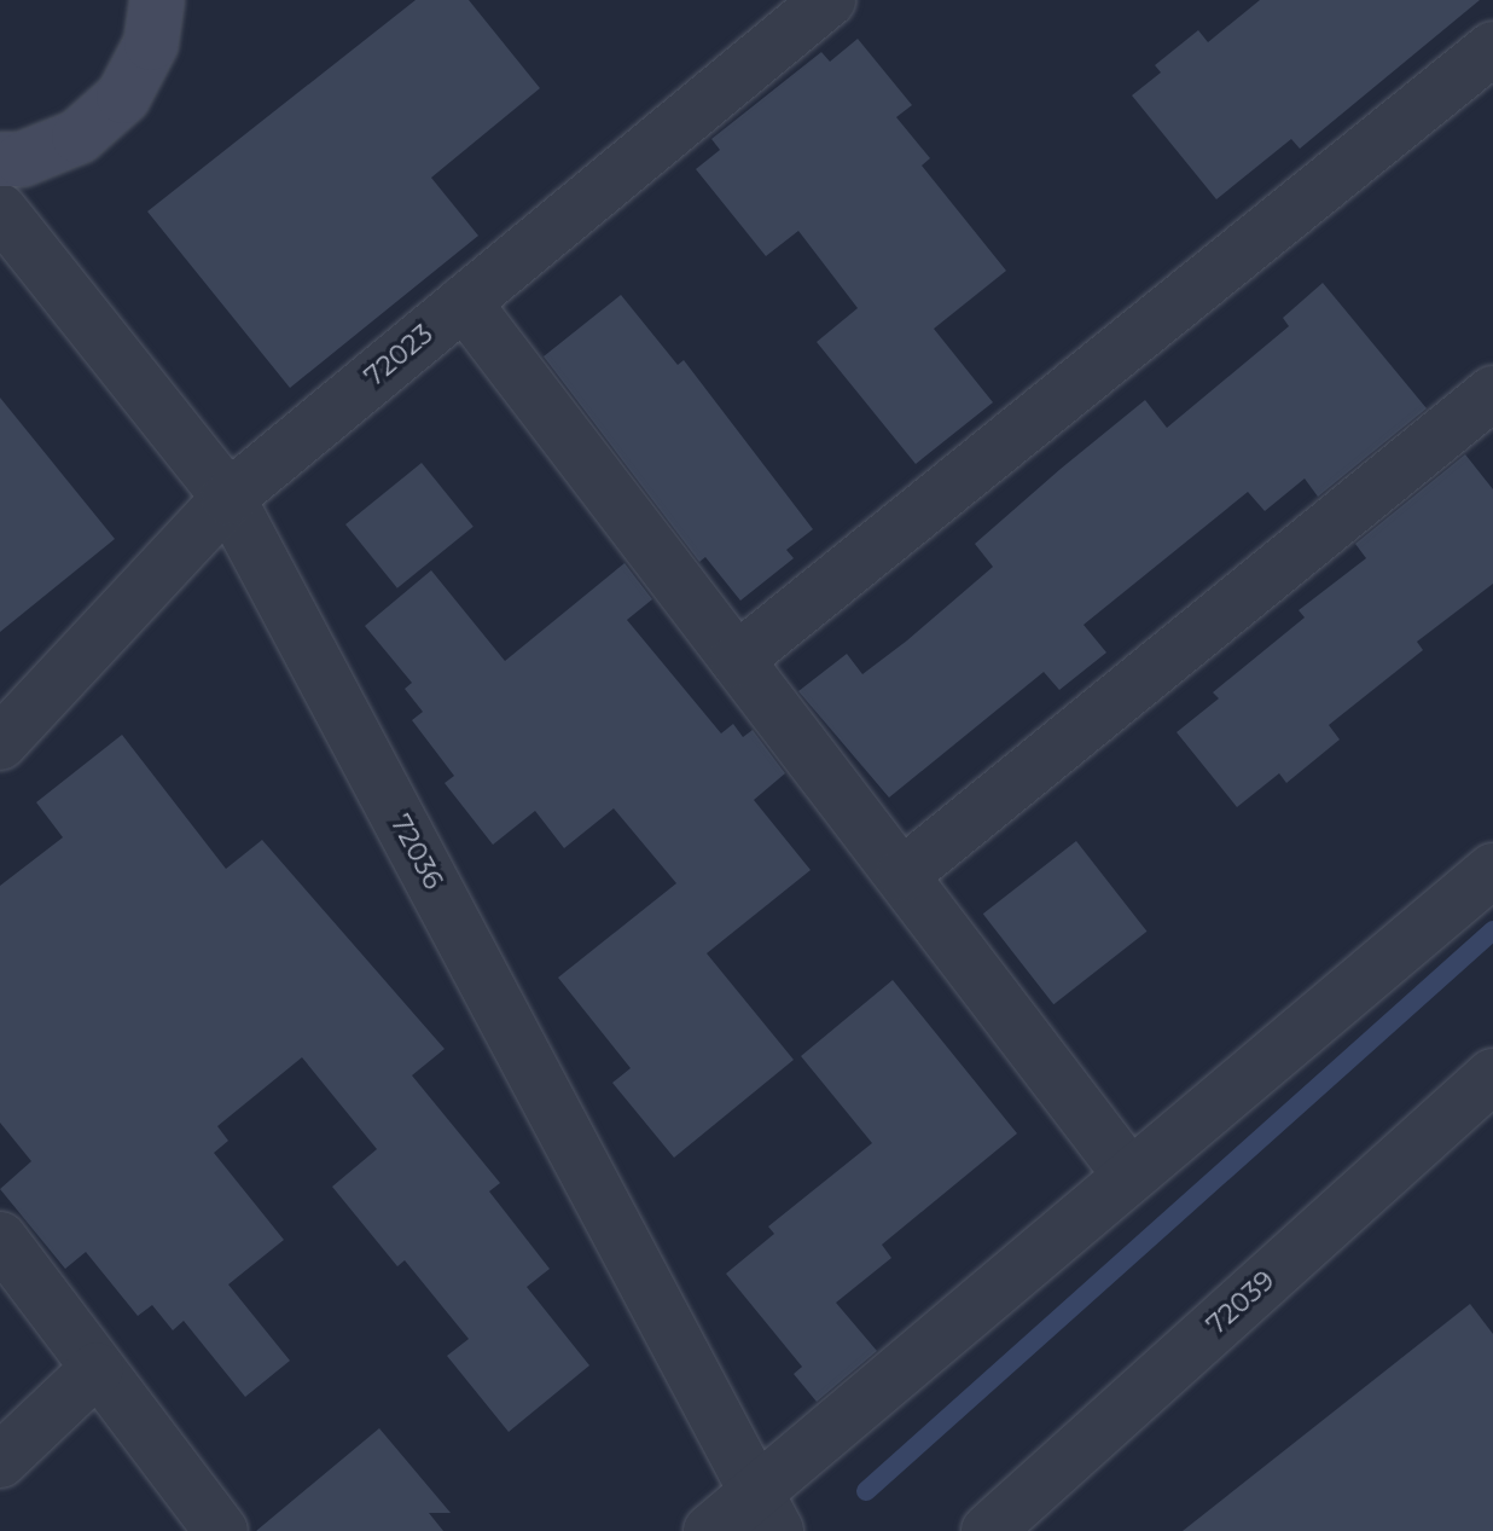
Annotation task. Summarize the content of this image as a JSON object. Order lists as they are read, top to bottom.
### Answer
{
  "streets": {
    "street": ["72023", "72036", "72039"]
  },
  "crossings": [
    ["72023", "72036"]
  ]
}
